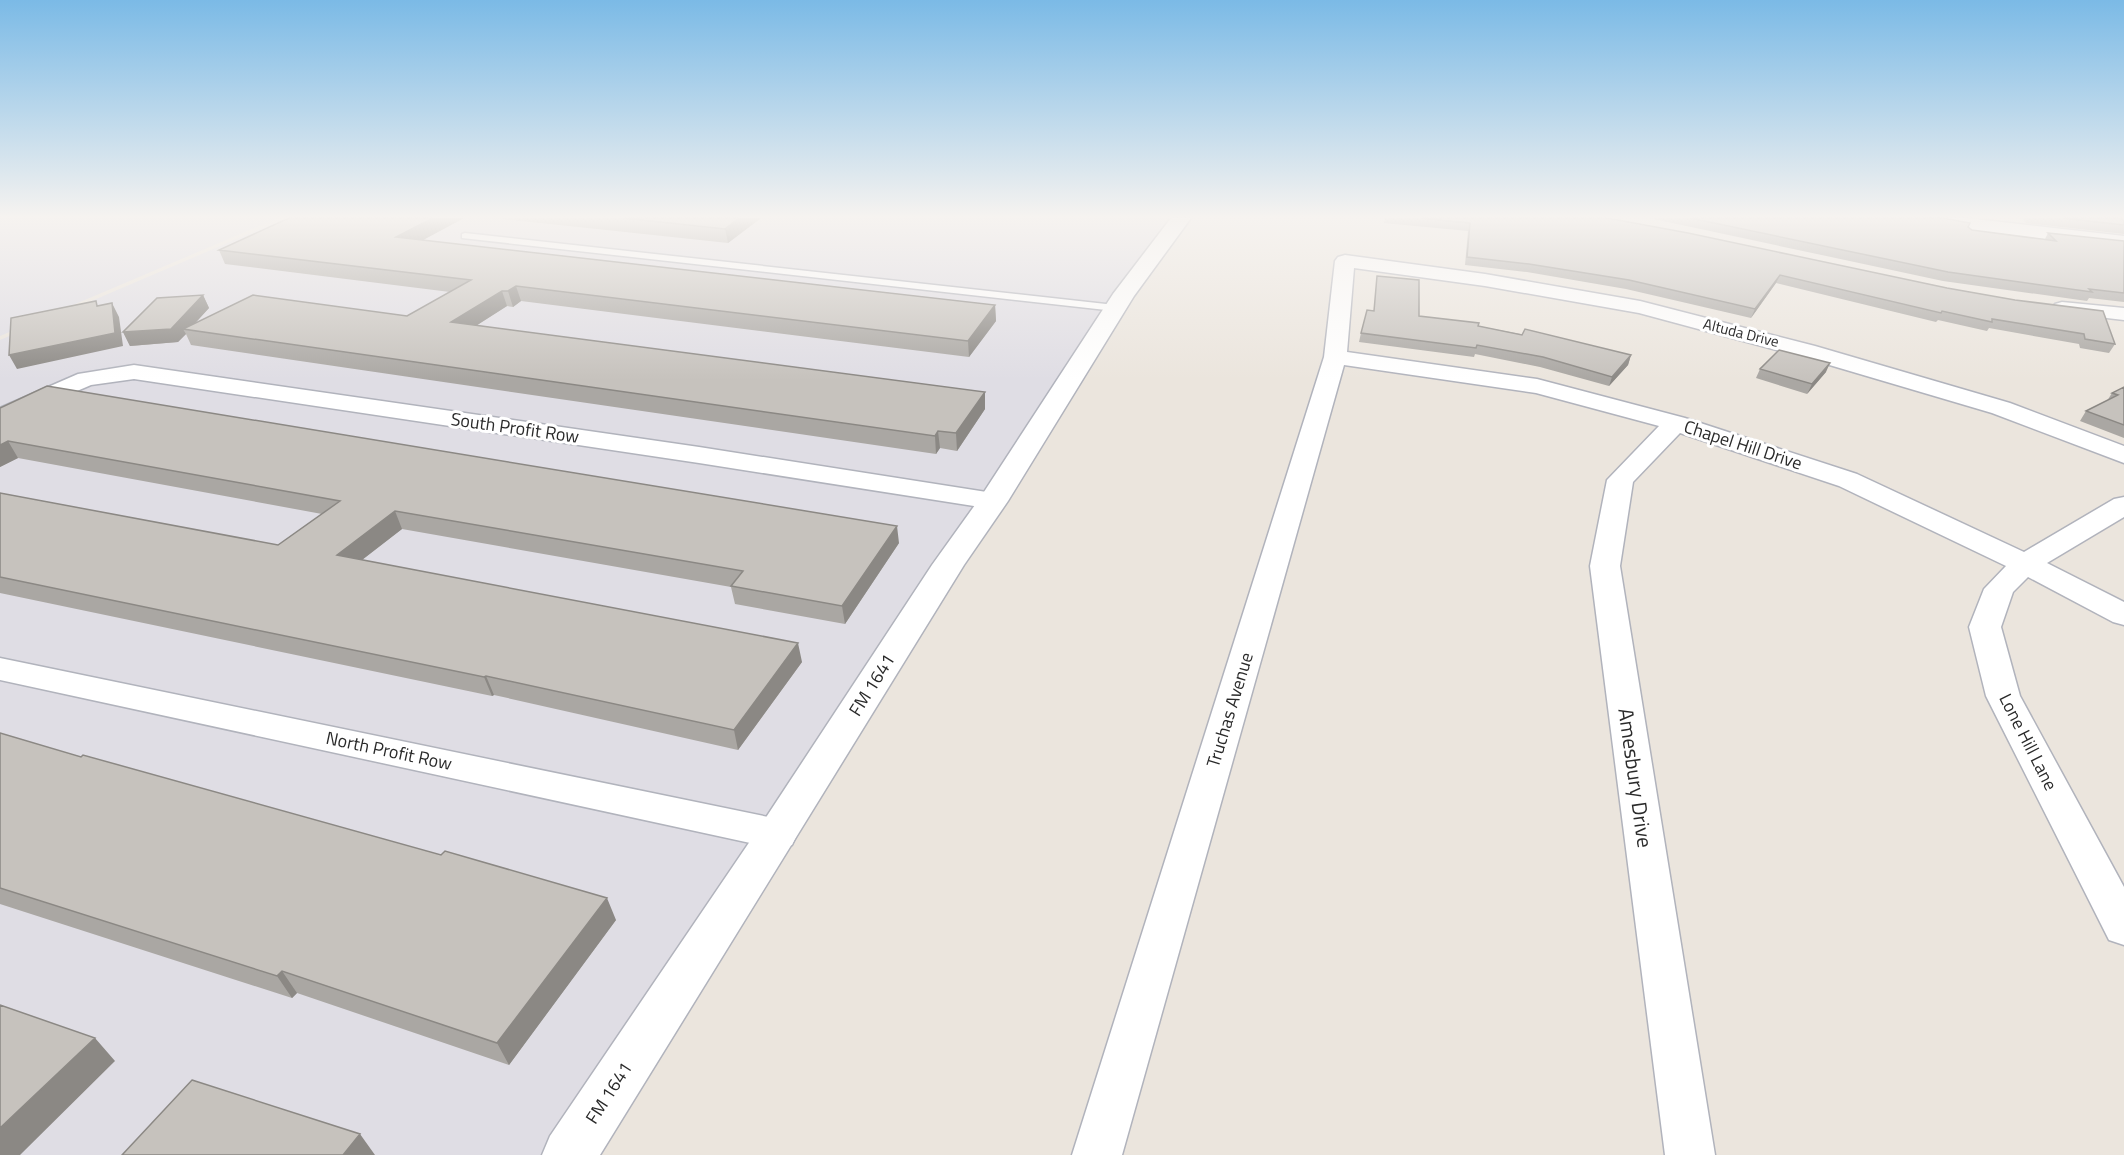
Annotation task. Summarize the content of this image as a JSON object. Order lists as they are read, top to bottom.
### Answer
{
  "streets": {
    "main road": ["FM 1641"],
    "street": [
      "Altuda Drive",
      "South Profit Row",
      "Chapel Hill Drive",
      "Truchas Avenue",
      "Lone Hill Lane",
      "North Profit Row",
      "Amesbury Drive"
    ]
  },
  "crossings": [
    ["South Profit Row", "FM 1641"],
    ["Chapel Hill Drive", "Truchas Avenue"],
    ["Chapel Hill Drive", "Lone Hill Lane"],
    ["Chapel Hill Drive", "Amesbury Drive"],
    ["FM 1641", "North Profit Row"]
  ]
}
